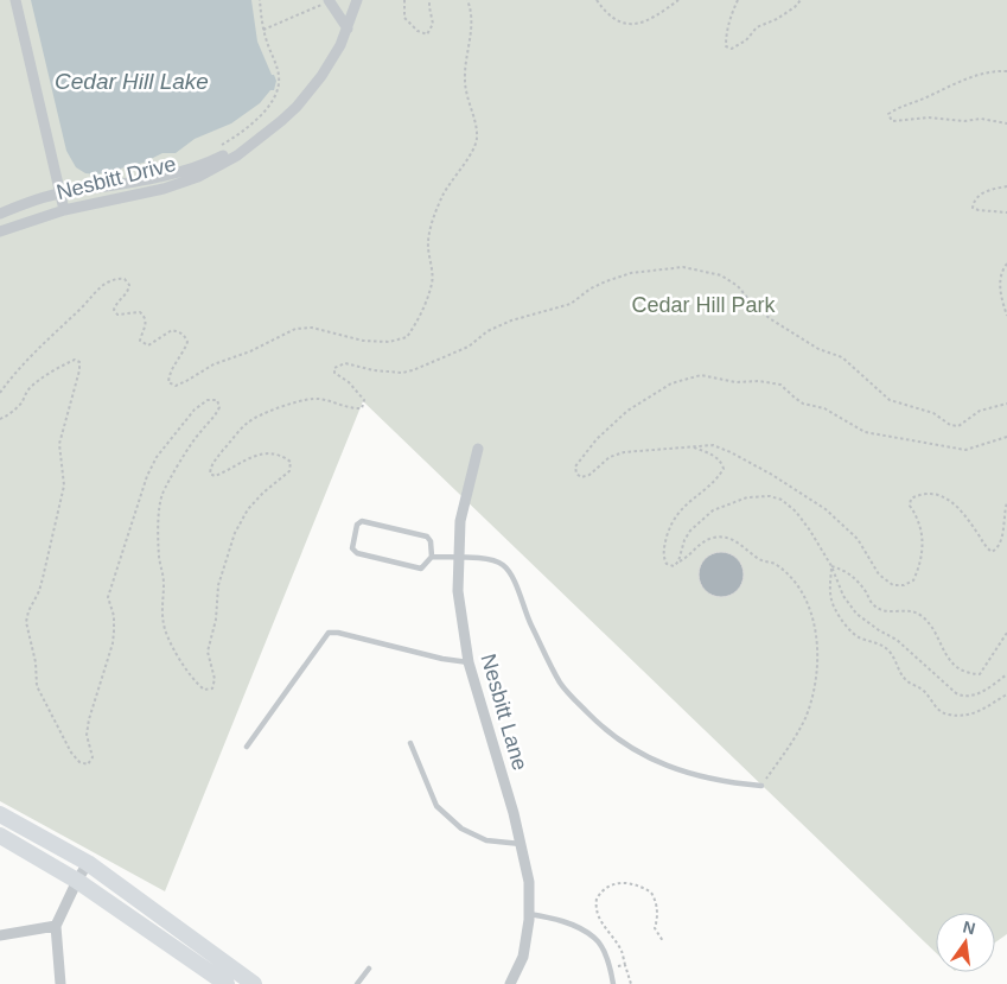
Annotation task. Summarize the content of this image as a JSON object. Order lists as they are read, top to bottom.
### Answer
{
  "streets": {
    "street": ["Nesbitt Drive", "Nesbitt Lane"]
  },
  "water": ["Cedar Hill Lake"],
  "parks": ["Cedar Hill Park"],
  "north": "top"
}
